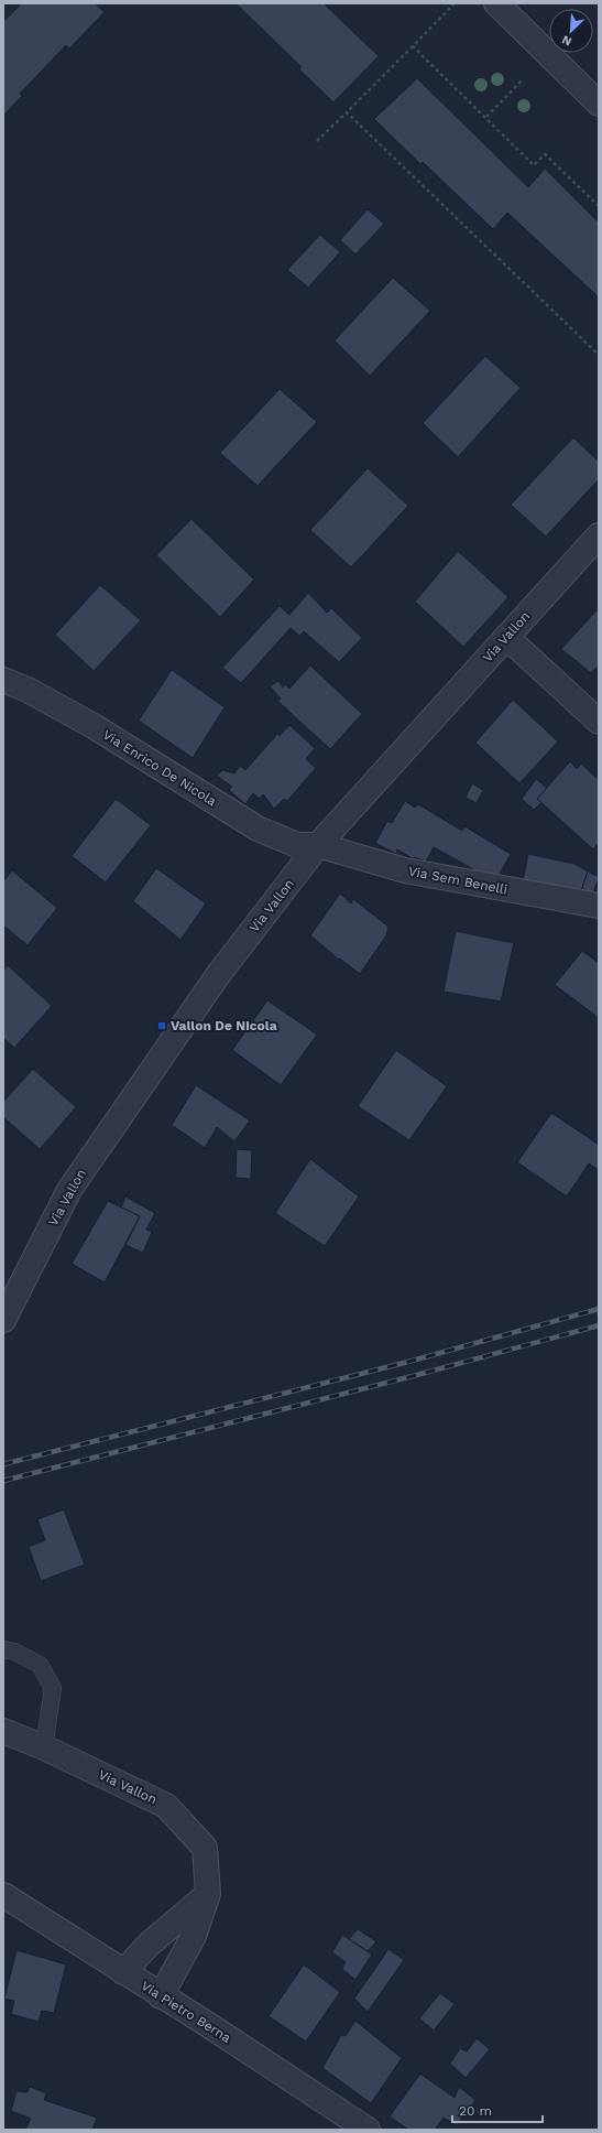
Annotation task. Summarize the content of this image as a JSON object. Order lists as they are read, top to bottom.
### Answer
{
  "streets": {
    "street": [
      "Via Vallon",
      "Via Enrico De Nicola",
      "Via Sem Benelli",
      "Via Pietro Berna"
    ]
  },
  "crossings": [
    ["Via Vallon", "Via Enrico De Nicola"],
    ["Via Vallon", "Via Sem Benelli"],
    ["Via Vallon", "Via Pietro Berna"],
    ["Via Enrico De Nicola", "Via Sem Benelli"]
  ],
  "places": {
    "transit": ["Vallon De Nicola"]
  },
  "scale_bar": "20 m",
  "north": "bottom left"
}
